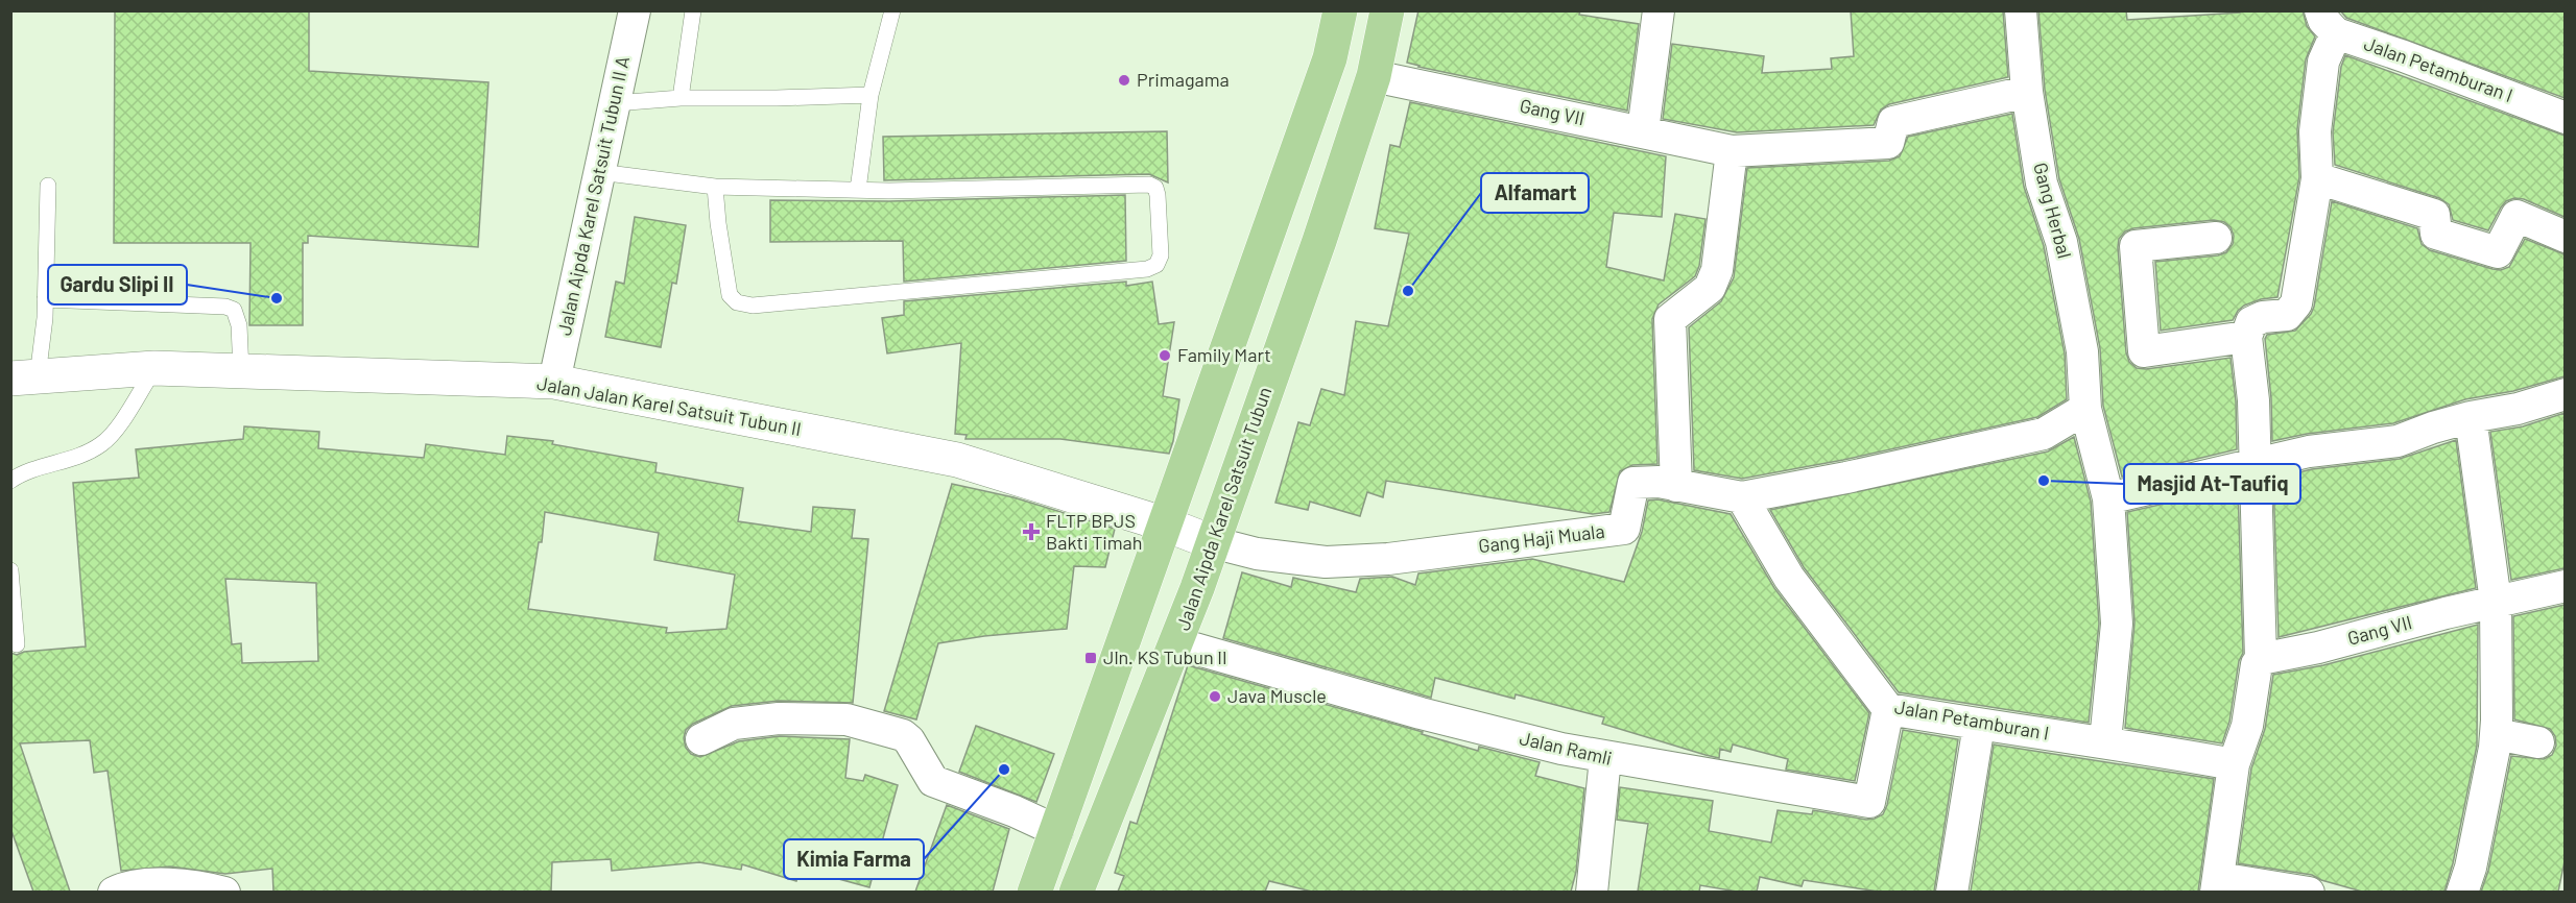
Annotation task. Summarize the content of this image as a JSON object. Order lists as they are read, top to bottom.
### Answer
{
  "streets": {
    "main road": ["Jalan Aipda Karel Satsuit Tubun"],
    "street": [
      "Jalan Petamburan I",
      "Gang VII",
      "Jalan Aipda Karel Satsuit Tubun II A",
      "Gang Herbal",
      "Jalan Jalan Karel Satsuit Tubun II",
      "Gang Haji Muala",
      "Jalan Ramli"
    ]
  },
  "crossings": [
    ["Jalan Petamburan I", "Gang Herbal"],
    ["Jalan Petamburan I", "Gang Haji Muala"],
    ["Jalan Petamburan I", "Jalan Ramli"],
    ["Gang VII", "Gang Herbal"],
    ["Gang VII", "Jalan Aipda Karel Satsuit Tubun"],
    ["Jalan Aipda Karel Satsuit Tubun II A", "Jalan Jalan Karel Satsuit Tubun II"],
    ["Gang Herbal", "Gang Haji Muala"],
    ["Jalan Jalan Karel Satsuit Tubun II", "Jalan Aipda Karel Satsuit Tubun"],
    ["Jalan Jalan Karel Satsuit Tubun II", "Gang Haji Muala"],
    ["Jalan Aipda Karel Satsuit Tubun", "Gang Haji Muala"],
    ["Jalan Aipda Karel Satsuit Tubun", "Jalan Ramli"]
  ],
  "places": {
    "other": [
      "Primagama",
      "Alfamart",
      "Gardu Slipi II",
      "Family Mart",
      "Masjid At-Taufiq",
      "Java Muscle",
      "Kimia Farma"
    ],
    "health": ["FLTP BPJS Bakti Timah"],
    "transit": ["Jln. KS Tubun II"]
  }
}
